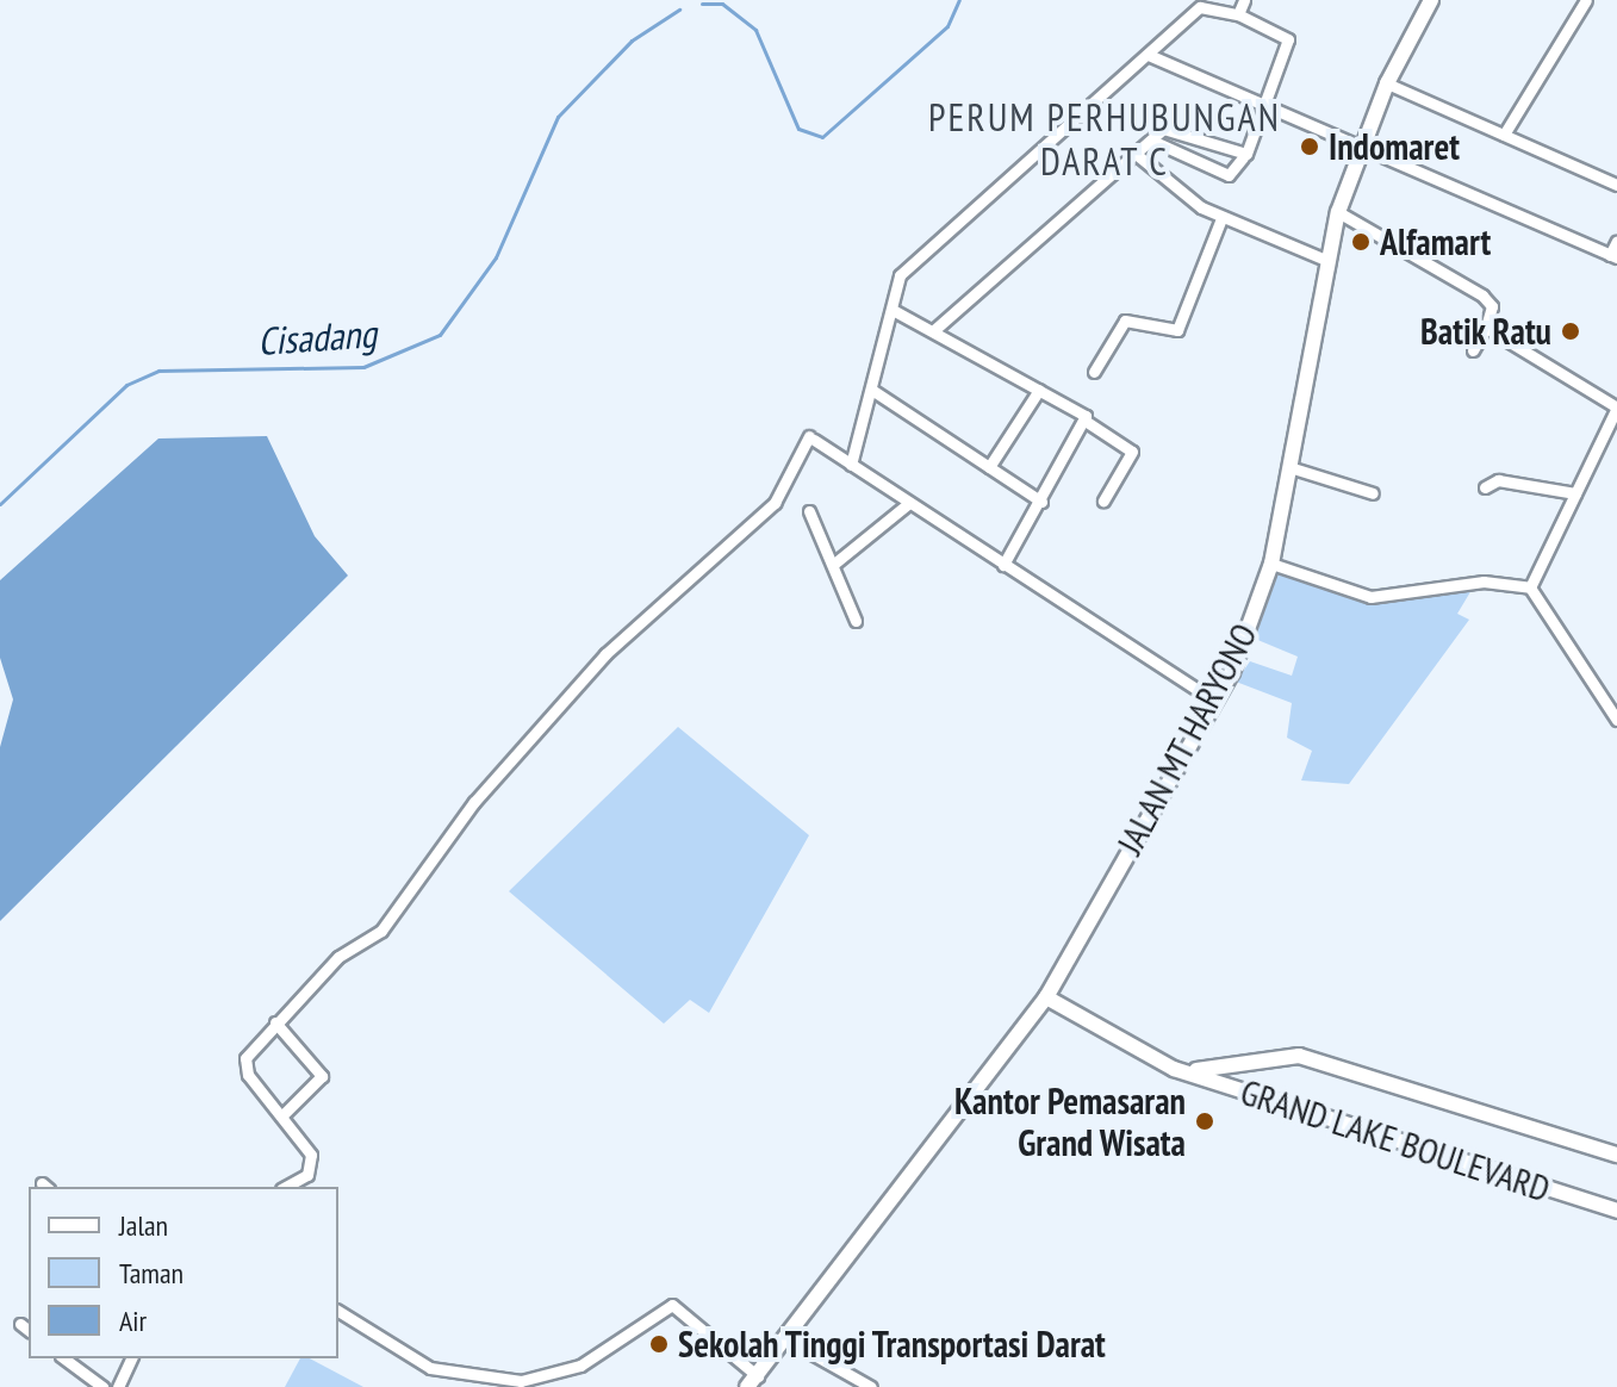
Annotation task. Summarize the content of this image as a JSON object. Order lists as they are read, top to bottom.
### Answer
{
  "streets": {
    "main road": ["JALAN MT HARYONO", "GRAND LAKE BOULEVARD"]
  },
  "crossings": [
    ["JALAN MT HARYONO", "GRAND LAKE BOULEVARD"]
  ],
  "districts": ["PERUM PERHUBUNGAN DARAT C"],
  "water": ["Cisadang"],
  "places": [
    "Indomaret",
    "Alfamart",
    "Batik Ratu",
    "Kantor Pemasaran Grand Wisata",
    "Sekolah Tinggi Transportasi Darat"
  ],
  "legend": ["Jalan", "Taman", "Air"]
}
